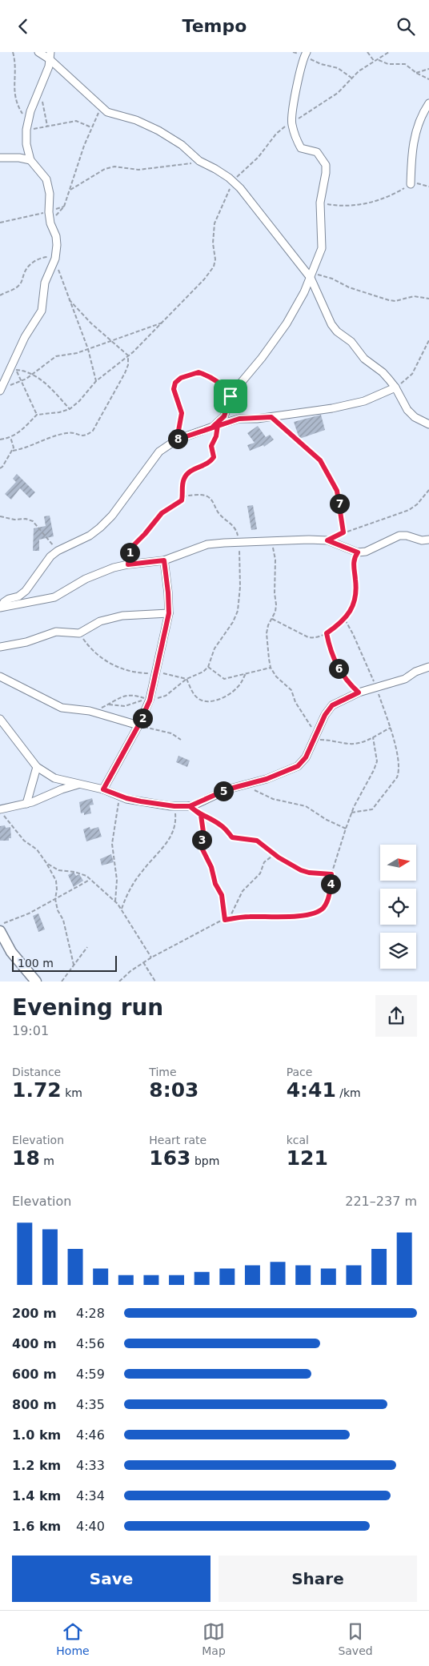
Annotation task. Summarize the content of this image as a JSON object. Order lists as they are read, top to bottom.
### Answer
{
  "scale_bar": "100 m",
  "north": "right",
  "page": {
    "header": "Tempo",
    "pins": [
      "8",
      "7",
      "1",
      "6",
      "2",
      "5",
      "3",
      "4"
    ],
    "scale": "100 m",
    "heading": ["Evening run", "19:01"],
    "stats": [
      ["Distance", "1.72 km"],
      ["Time", "8:03"],
      ["Pace", "4:41 /km"],
      ["Elevation", "18 m"],
      ["Heart rate", "163 bpm"],
      ["kcal", "121"]
    ],
    "chart": ["Elevation", "221–237 m"],
    "list": [
      {
        "name": "200 m",
        "note": "4:28"
      },
      {
        "name": "400 m",
        "note": "4:56"
      },
      {
        "name": "600 m",
        "note": "4:59"
      },
      {
        "name": "800 m",
        "note": "4:35"
      },
      {
        "name": "1.0 km",
        "note": "4:46"
      },
      {
        "name": "1.2 km",
        "note": "4:33"
      },
      {
        "name": "1.4 km",
        "note": "4:34"
      },
      {
        "name": "1.6 km",
        "note": "4:40"
      }
    ],
    "buttons": ["Save", "Share"],
    "tabs": ["Home", "Map", "Saved"]
  }
}
